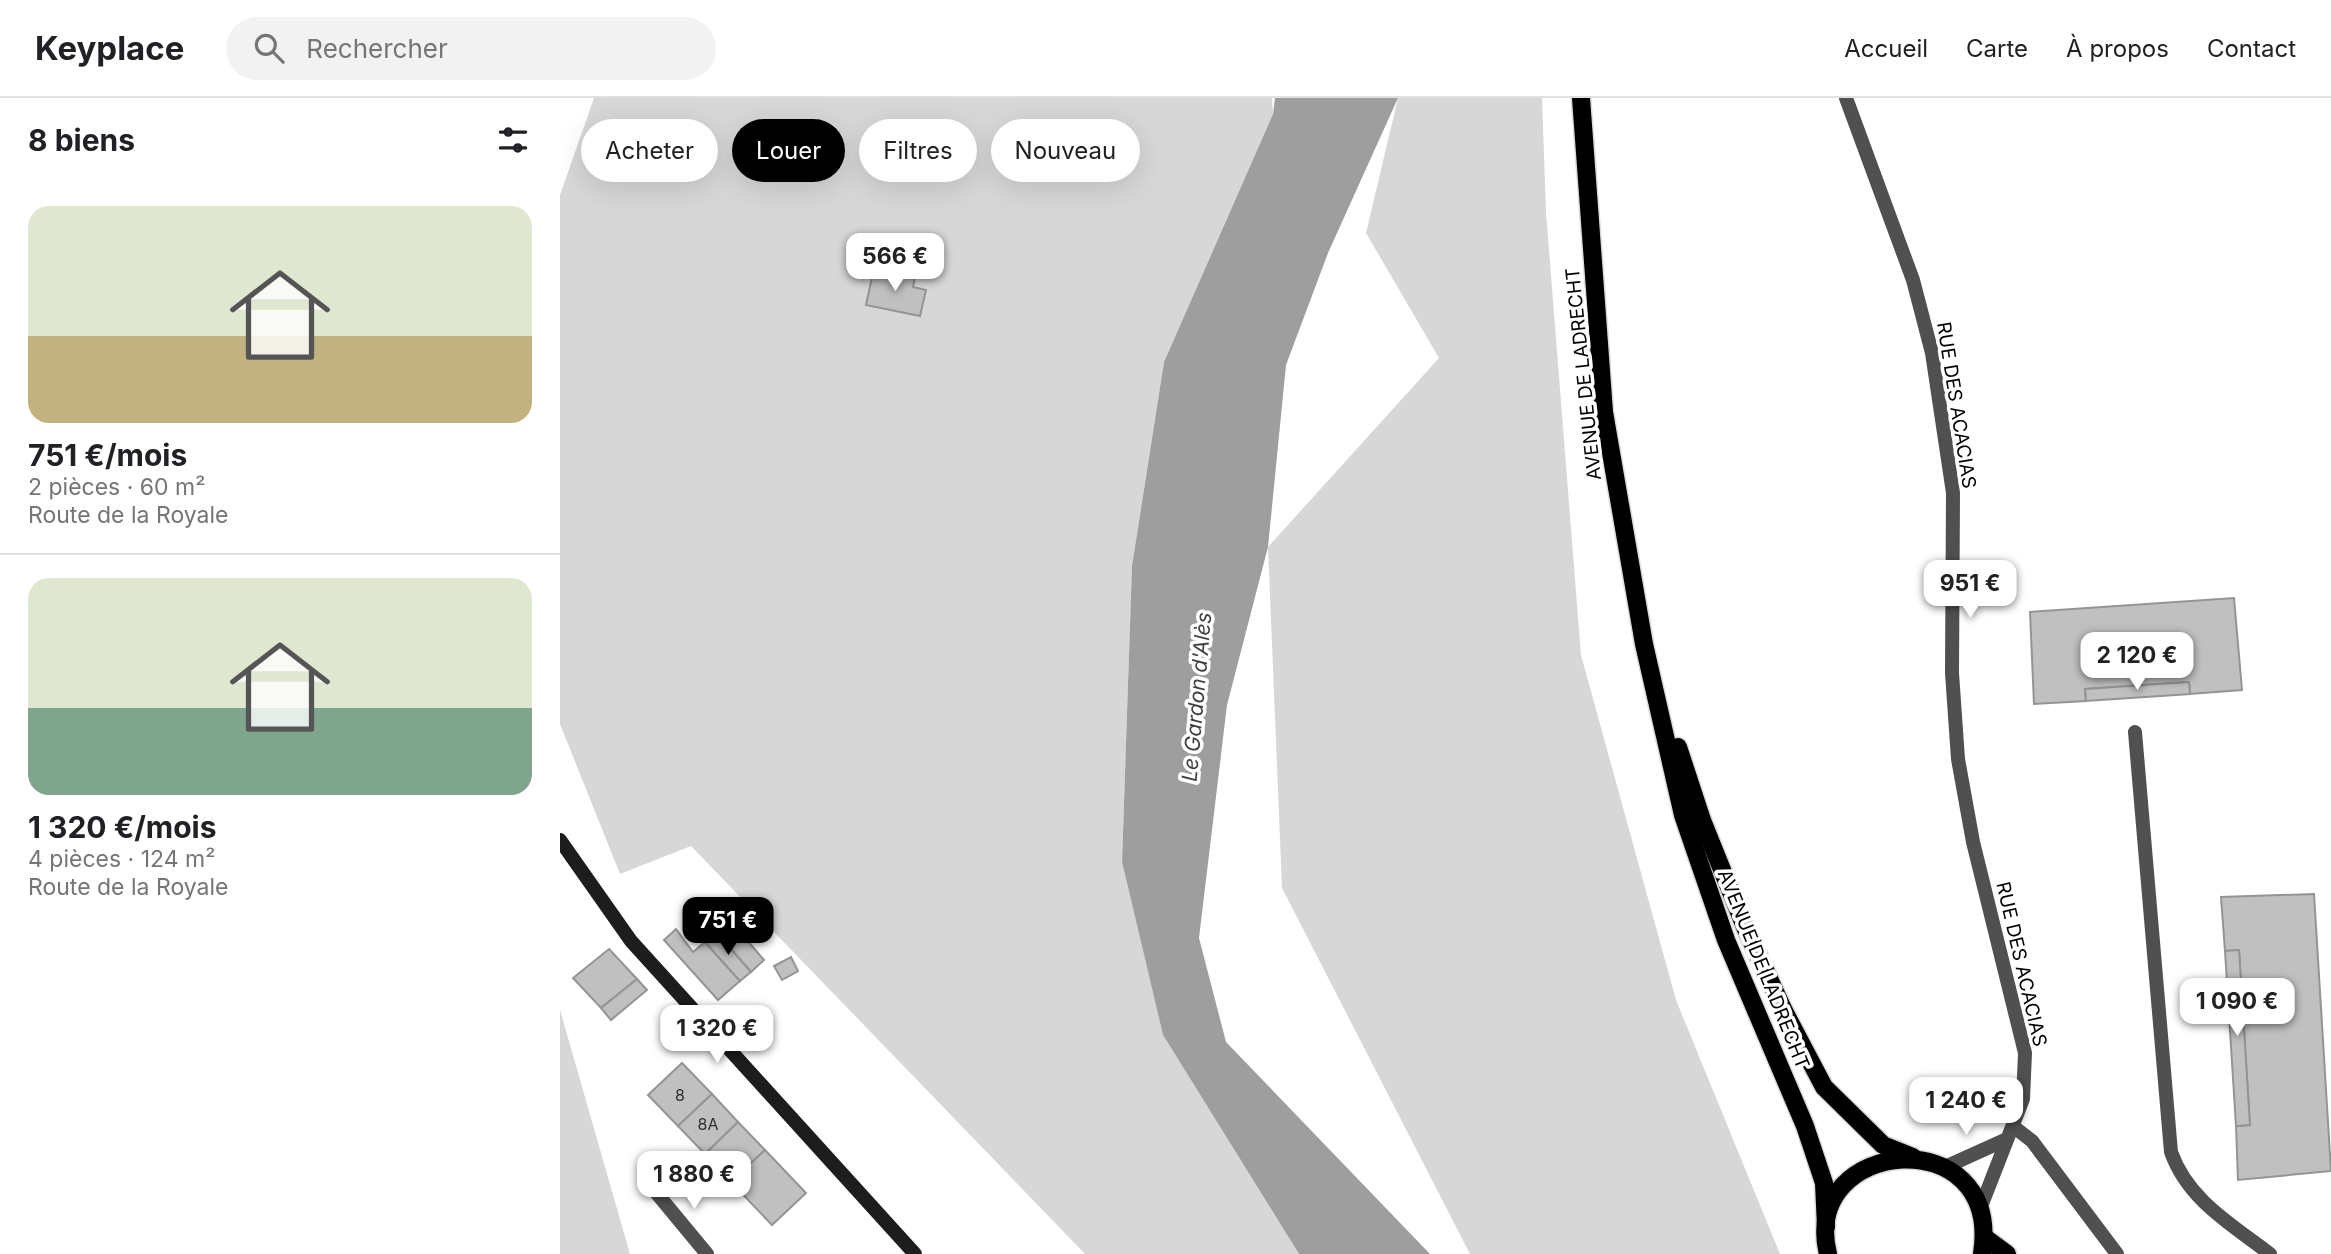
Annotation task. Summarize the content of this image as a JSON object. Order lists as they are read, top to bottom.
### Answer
{
  "streets": {
    "main road": ["AVENUE DE LADRECHT"],
    "street": ["RUE DES ACACIAS"]
  },
  "water": ["Le Gardon d'Alès"],
  "house_numbers": ["8", "8A"],
  "page": {
    "header": "Keyplace",
    "search": "Rechercher",
    "nav": [
      "Accueil",
      "Carte",
      "À propos",
      "Contact"
    ],
    "heading": "8 biens",
    "chip": [
      "Acheter",
      "Louer",
      "Filtres",
      "Nouveau"
    ],
    "list": [
      {
        "name": "751 €/mois",
        "note": "2 pièces · 60 m² · Route de la Royale"
      },
      {
        "name": "1 320 €/mois",
        "note": "4 pièces · 124 m² · Route de la Royale"
      }
    ],
    "price": [
      "566 €",
      "951 €",
      "2 120 €",
      "751 €",
      "1 090 €",
      "1 320 €",
      "1 240 €",
      "1 880 €"
    ]
  }
}
